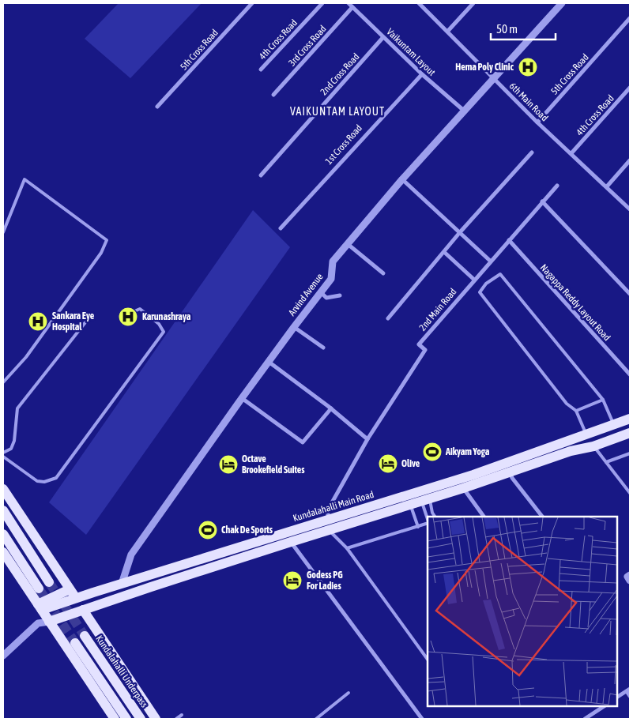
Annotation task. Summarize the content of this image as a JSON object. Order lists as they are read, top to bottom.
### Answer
{
  "streets": {
    "main road": ["Kundalahalli Main Road", "Kundalahalli Underpass"],
    "street": [
      "4th Cross Road",
      "3rd Cross Road",
      "5th Cross Road",
      "Vaikuntam Layout",
      "2nd Cross Road",
      "6th Main Road",
      "1st Cross Road",
      "Arvind Avenue",
      "Nagappa Reddy Layout Road",
      "2nd Main Road"
    ]
  },
  "crossings": [
    ["4th Cross Road", "6th Main Road"],
    ["3rd Cross Road", "Vaikuntam Layout"],
    ["5th Cross Road", "6th Main Road"],
    ["Vaikuntam Layout", "2nd Cross Road"],
    ["Vaikuntam Layout", "1st Cross Road"],
    ["Vaikuntam Layout", "Arvind Avenue"],
    ["6th Main Road", "Arvind Avenue"],
    ["Arvind Avenue", "Kundalahalli Main Road"],
    ["Nagappa Reddy Layout Road", "2nd Main Road"],
    ["2nd Main Road", "Kundalahalli Main Road"]
  ],
  "districts": ["VAIKUNTAM LAYOUT"],
  "places": {
    "hospital": ["Hema Poly Clinic", "Karunashraya", "Sankara Eye Hospital"],
    "sports": ["Aikyam Yoga", "Chak De Sports"],
    "hotel": ["Olive", "Octave Brookefield Suites", "Godess PG For Ladies"]
  },
  "scale_bar": "50 m"
}
